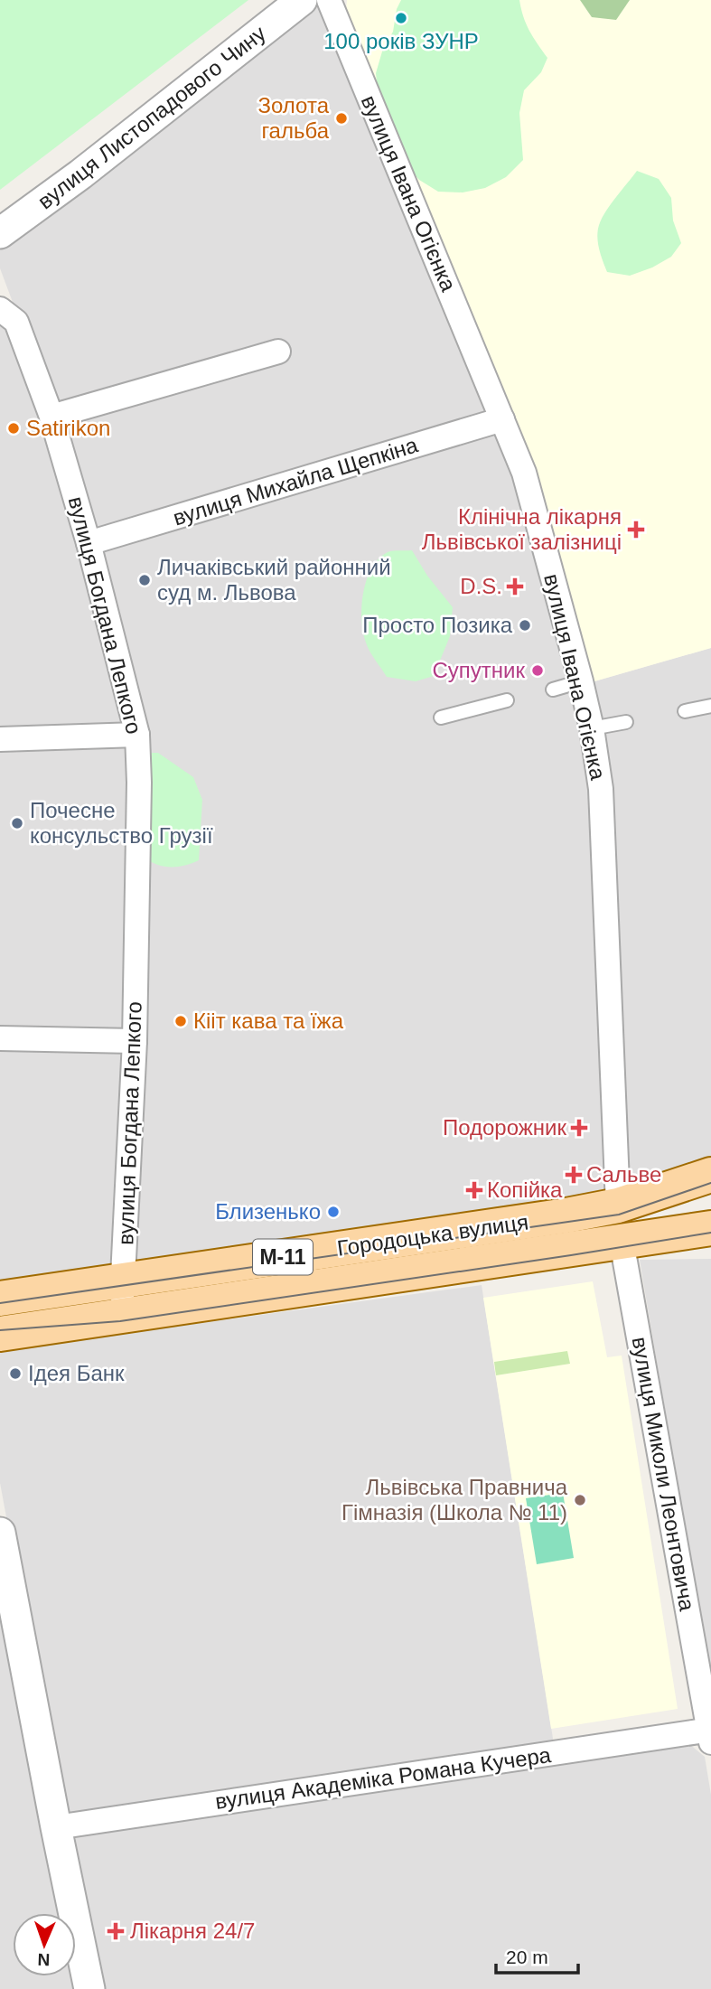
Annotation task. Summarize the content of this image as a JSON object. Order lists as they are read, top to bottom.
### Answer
{
  "streets": {
    "main road": ["Городоцька вулиця", "М-11"],
    "street": [
      "вулиця Листопадового Чину",
      "вулиця Івана Огієнка",
      "вулиця Михайла Щепкіна",
      "вулиця Богдана Лепкого",
      "вулиця Миколи Леонтовича",
      "вулиця Академіка Романа Кучера"
    ]
  },
  "crossings": [
    ["вулиця Івана Огієнка", "вулиця Михайла Щепкіна"],
    ["вулиця Івана Огієнка", "Городоцька вулиця"],
    ["вулиця Михайла Щепкіна", "вулиця Богдана Лепкого"],
    ["вулиця Богдана Лепкого", "Городоцька вулиця"],
    ["Городоцька вулиця", "М-11"],
    ["Городоцька вулиця", "вулиця Миколи Леонтовича"],
    ["М-11", "вулиця Миколи Леонтовича"],
    ["вулиця Миколи Леонтовича", "вулиця Академіка Романа Кучера"]
  ],
  "places": {
    "other": [
      "100 років ЗУНР",
      "Золота гальба",
      "Satirikon",
      "Личаківський районний суд м. Львова",
      "Просто Позика",
      "Супутник",
      "Почесне консульство Грузії",
      "Кііт кава та їжа",
      "Близенько",
      "Ідея Банк",
      "Львівська Правнича Гімназія (Школа № 11)"
    ],
    "health": [
      "Клінічна лікарня Львівської залізниці",
      "D.S.",
      "Подорожник",
      "Сальве",
      "Копійка",
      "Лікарня 24/7"
    ]
  },
  "scale_bar": "20 m",
  "north": "bottom"
}
